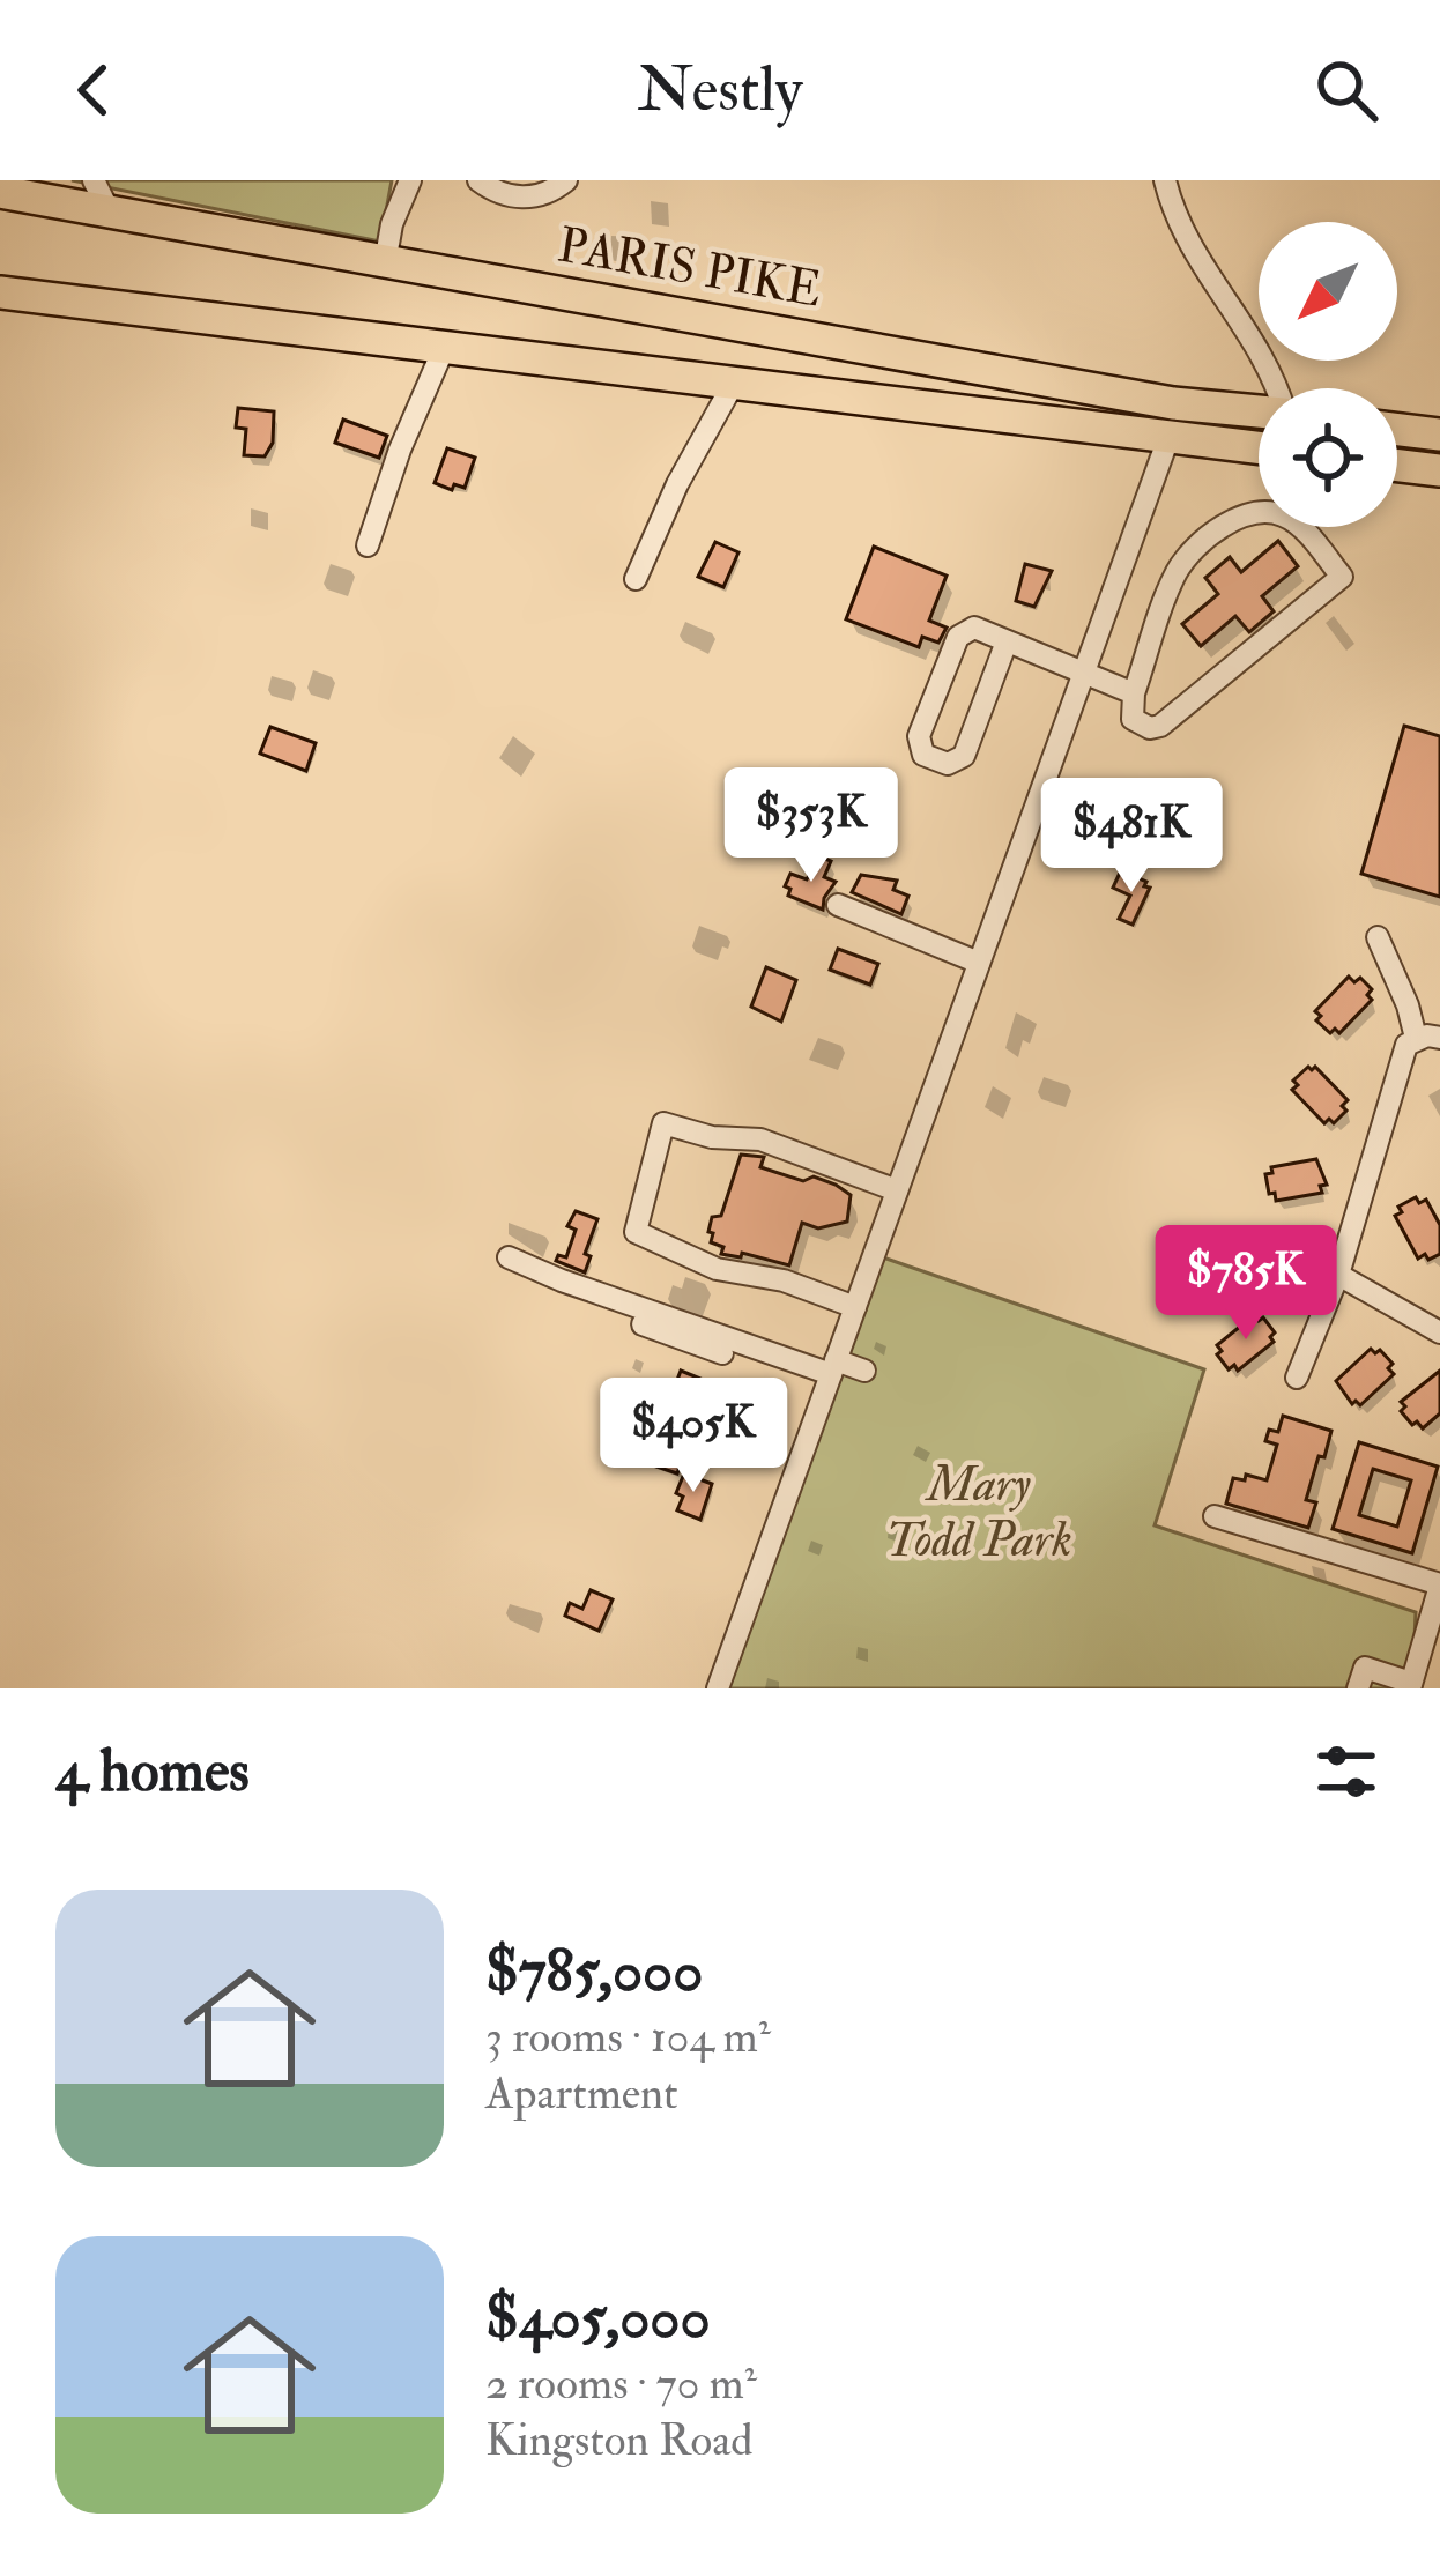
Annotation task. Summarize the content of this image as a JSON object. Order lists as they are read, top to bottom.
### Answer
{
  "streets": {
    "highway": ["PARIS PIKE"]
  },
  "parks": ["Mary Todd Park"],
  "north": "bottom left",
  "page": {
    "header": "Nestly",
    "price": [
      "$353K",
      "$481K",
      "$785K",
      "$405K"
    ],
    "heading": "4 homes",
    "list": [
      {
        "name": "$785,000",
        "note": "3 rooms · 104 m² · Apartment"
      },
      {
        "name": "$405,000",
        "note": "2 rooms · 70 m² · Kingston Road"
      }
    ]
  }
}
